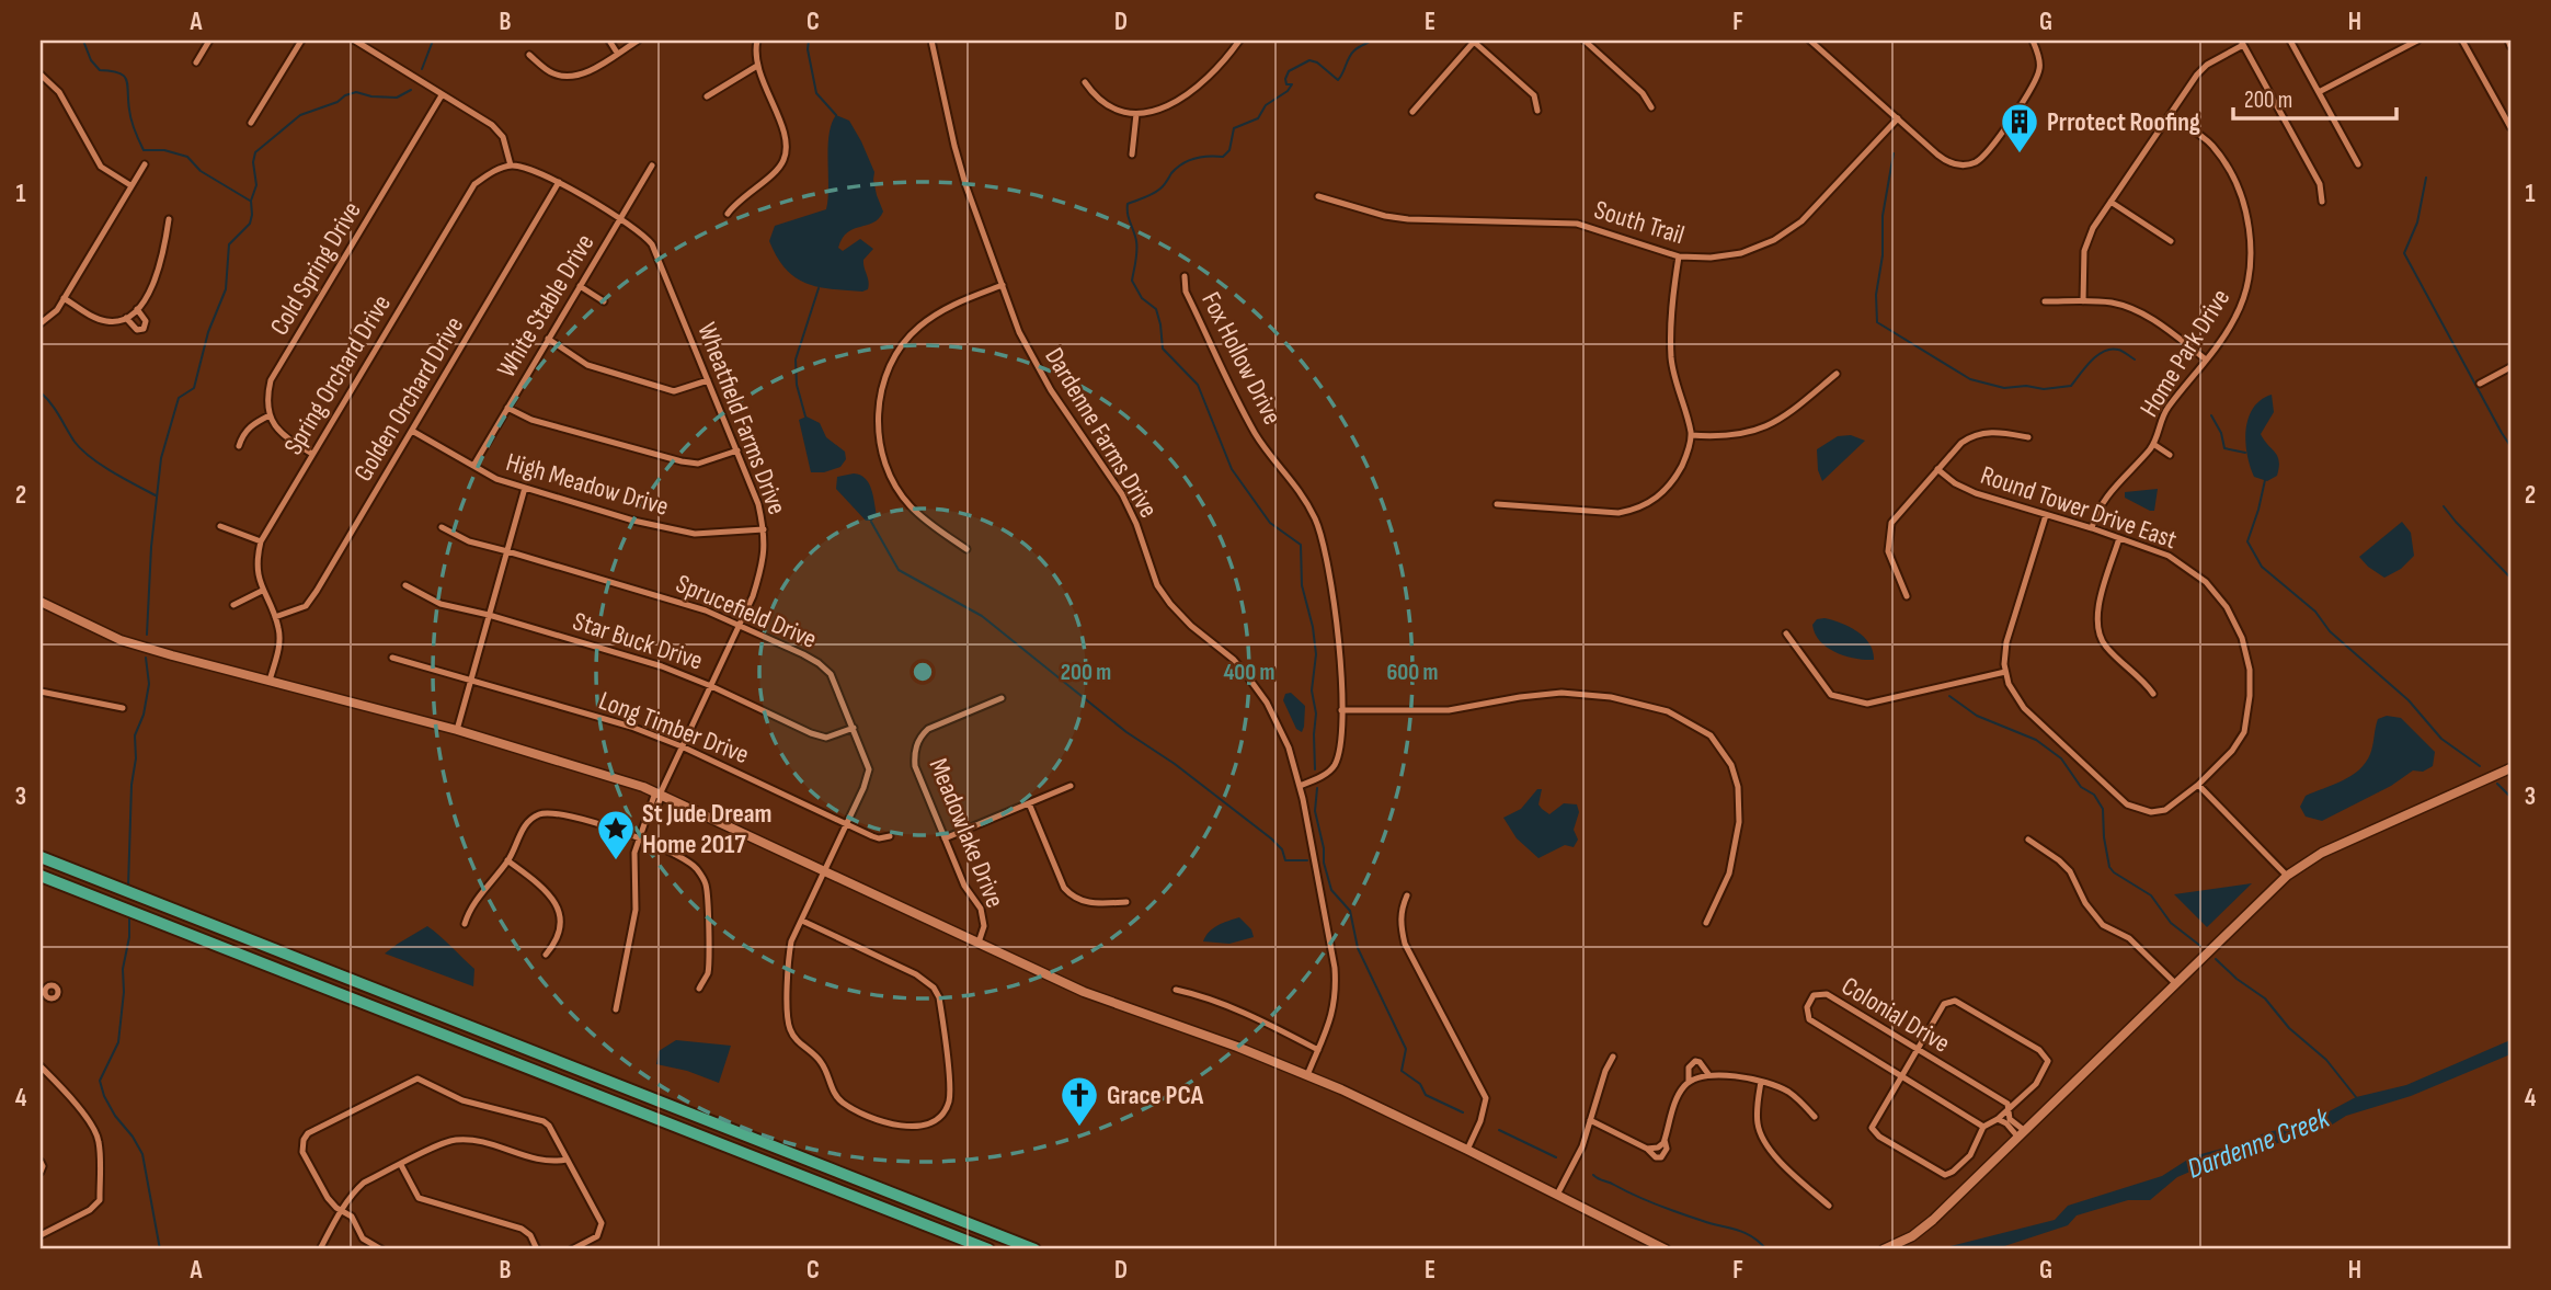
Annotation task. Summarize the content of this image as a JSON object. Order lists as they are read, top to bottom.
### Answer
{
  "streets": {
    "street": [
      "South Trail",
      "Cold Spring Drive",
      "White Stable Drive",
      "Home Park Drive",
      "Fox Hollow Drive",
      "Spring Orchard Drive",
      "Golden Orchard Drive",
      "Wheatfield Farms Drive",
      "Dardenne Farms Drive",
      "High Meadow Drive",
      "Round Tower Drive East",
      "Sprucefield Drive",
      "Star Buck Drive",
      "Long Timber Drive",
      "Meadowlake Drive",
      "Colonial Drive"
    ]
  },
  "crossings": [
    ["White Stable Drive", "Wheatfield Farms Drive"],
    ["White Stable Drive", "High Meadow Drive"],
    ["Home Park Drive", "Round Tower Drive East"],
    ["Fox Hollow Drive", "Dardenne Farms Drive"],
    ["Spring Orchard Drive", "Golden Orchard Drive"],
    ["Golden Orchard Drive", "Wheatfield Farms Drive"],
    ["Golden Orchard Drive", "High Meadow Drive"],
    ["Wheatfield Farms Drive", "High Meadow Drive"],
    ["Wheatfield Farms Drive", "Sprucefield Drive"],
    ["Wheatfield Farms Drive", "Star Buck Drive"],
    ["Wheatfield Farms Drive", "Long Timber Drive"],
    ["Sprucefield Drive", "Star Buck Drive"],
    ["Sprucefield Drive", "Long Timber Drive"]
  ],
  "water": ["Dardenne Creek"],
  "places": {
    "building": ["Prrotect Roofing"],
    "place": ["St Jude Dream Home 2017"],
    "church": ["Grace PCA"]
  },
  "scale_bar": "200 m",
  "grid": {
    "columns": [
      "A",
      "B",
      "C",
      "D",
      "E",
      "F",
      "G",
      "H"
    ],
    "rows": [
      "1",
      "2",
      "3",
      "4"
    ]
  },
  "rings": ["200 m", "400 m", "600 m"]
}
